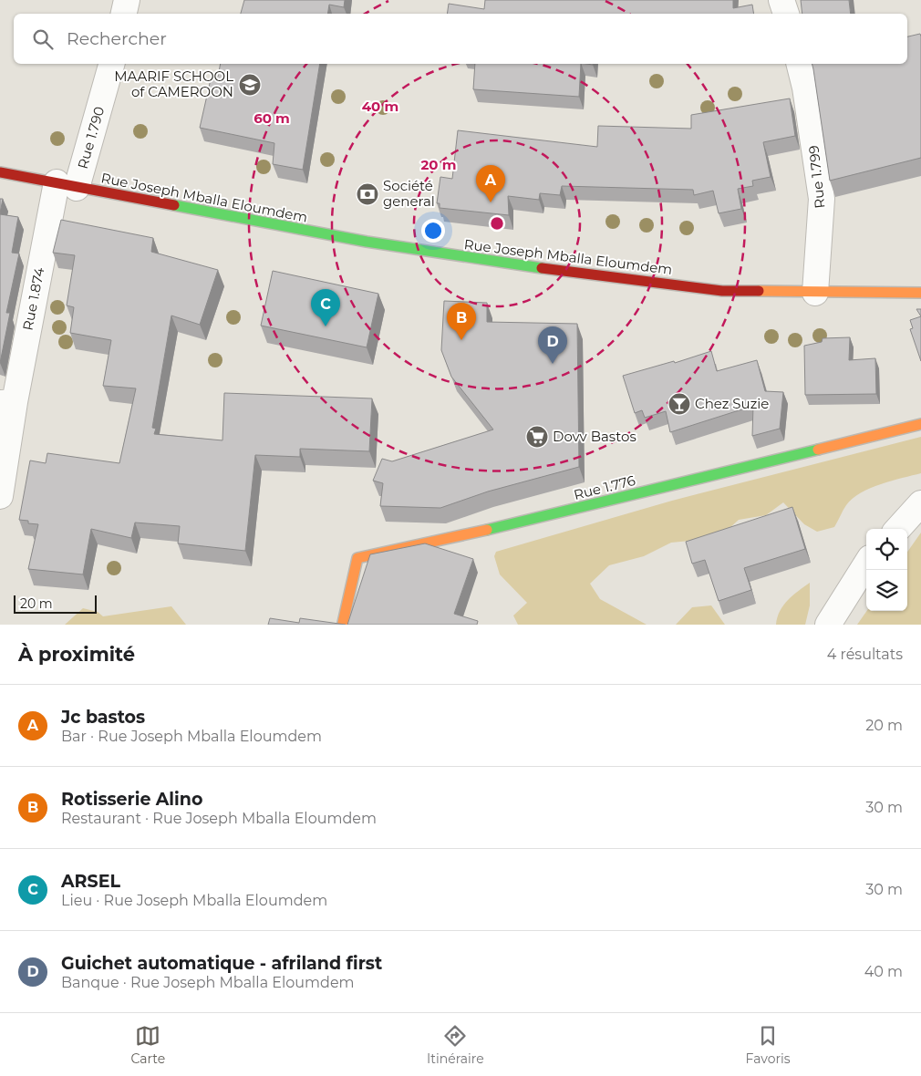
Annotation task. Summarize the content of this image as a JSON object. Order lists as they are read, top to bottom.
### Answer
{
  "streets": {
    "main road": ["Rue Joseph Mballa Eloumdem", "Rue 1.776"],
    "street": ["Rue 1.790", "Rue 1.799", "Rue 1.874"]
  },
  "crossings": [
    ["Rue 1.790", "Rue Joseph Mballa Eloumdem"],
    ["Rue 1.790", "Rue 1.874"],
    ["Rue 1.799", "Rue Joseph Mballa Eloumdem"],
    ["Rue Joseph Mballa Eloumdem", "Rue 1.874"]
  ],
  "places": {
    "school or university": ["MAARIF SCHOOL of CAMEROON"],
    "bank": ["Société general"],
    "bar": ["Chez Suzie"],
    "supermarket": ["Dovv Bastos"]
  },
  "scale_bar": "20 m",
  "page": {
    "search": "Rechercher",
    "pins": [
      "A",
      "C",
      "B",
      "D"
    ],
    "scale": "20 m",
    "heading": ["À proximité", "4 résultats"],
    "list": [
      {
        "mark": "A",
        "name": "Jc bastos",
        "note": "Bar · Rue Joseph Mballa Eloumdem",
        "value": "20 m"
      },
      {
        "mark": "B",
        "name": "Rotisserie Alino",
        "note": "Restaurant · Rue Joseph Mballa Eloumdem",
        "value": "30 m"
      },
      {
        "mark": "C",
        "name": "ARSEL",
        "note": "Lieu · Rue Joseph Mballa Eloumdem",
        "value": "30 m"
      },
      {
        "mark": "D",
        "name": "Guichet automatique - afriland first",
        "note": "Banque · Rue Joseph Mballa Eloumdem",
        "value": "40 m"
      }
    ],
    "nav": ["Carte", "Itinéraire", "Favoris"]
  },
  "rings": ["40 m", "60 m", "20 m"]
}
